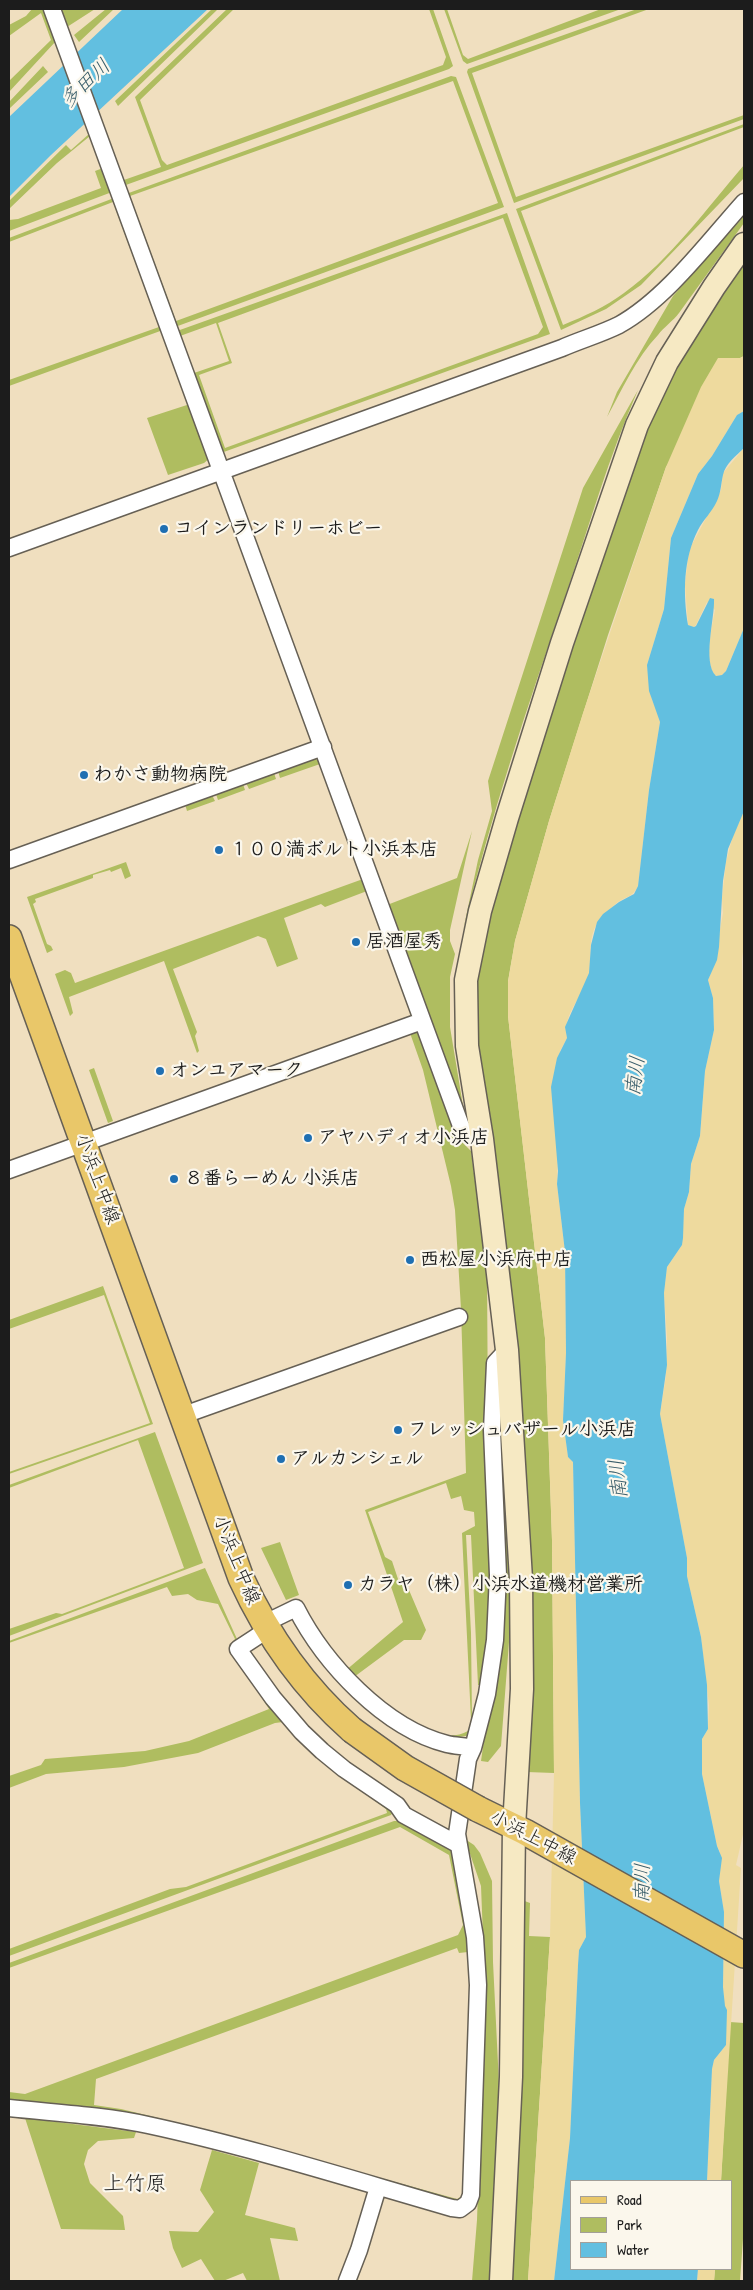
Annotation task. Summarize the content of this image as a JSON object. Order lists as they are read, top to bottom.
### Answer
{
  "streets": {
    "main road": ["小浜上中線"]
  },
  "districts": ["上竹原"],
  "water": ["多田川", "南川"],
  "places": [
    "コインランドリーホビー",
    "わかさ動物病院",
    "１００満ボルト小浜本店",
    "居酒屋秀",
    "オンユアマーク",
    "アヤハディオ小浜店",
    "８番らーめん 小浜店",
    "西松屋小浜府中店",
    "フレッシュバザール小浜店",
    "アルカンシェル",
    "カラヤ（株）小浜水道機材営業所"
  ],
  "legend": ["Road", "Park", "Water"]
}
